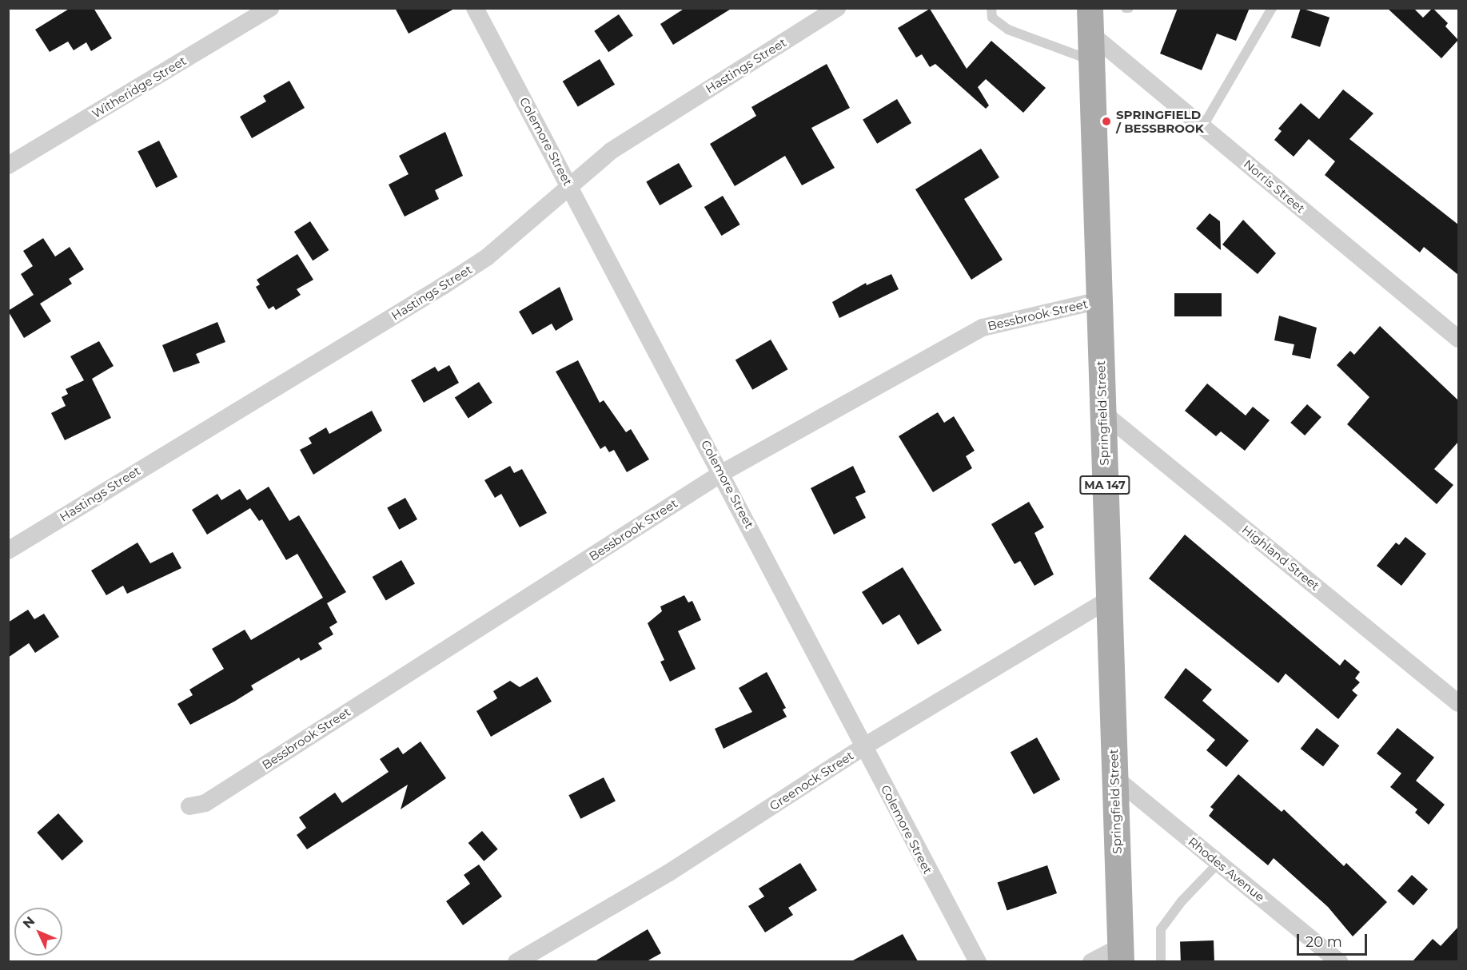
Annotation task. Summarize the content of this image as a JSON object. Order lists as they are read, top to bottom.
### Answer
{
  "streets": {
    "main road": ["Springfield Street", "MA 147"],
    "street": [
      "Hastings Street",
      "Witheridge Street",
      "Colemore Street",
      "Norris Street",
      "Bessbrook Street",
      "Highland Street",
      "Greenock Street",
      "Rhodes Avenue"
    ]
  },
  "crossings": [
    ["Hastings Street", "Colemore Street"],
    ["Colemore Street", "Bessbrook Street"],
    ["Colemore Street", "Greenock Street"],
    ["Norris Street", "Springfield Street"],
    ["Bessbrook Street", "Springfield Street"],
    ["Springfield Street", "Highland Street"],
    ["Springfield Street", "Greenock Street"],
    ["Springfield Street", "Rhodes Avenue"]
  ],
  "places": ["SPRINGFIELD / BESSBROOK"],
  "scale_bar": "20 m",
  "north": "top left"
}
